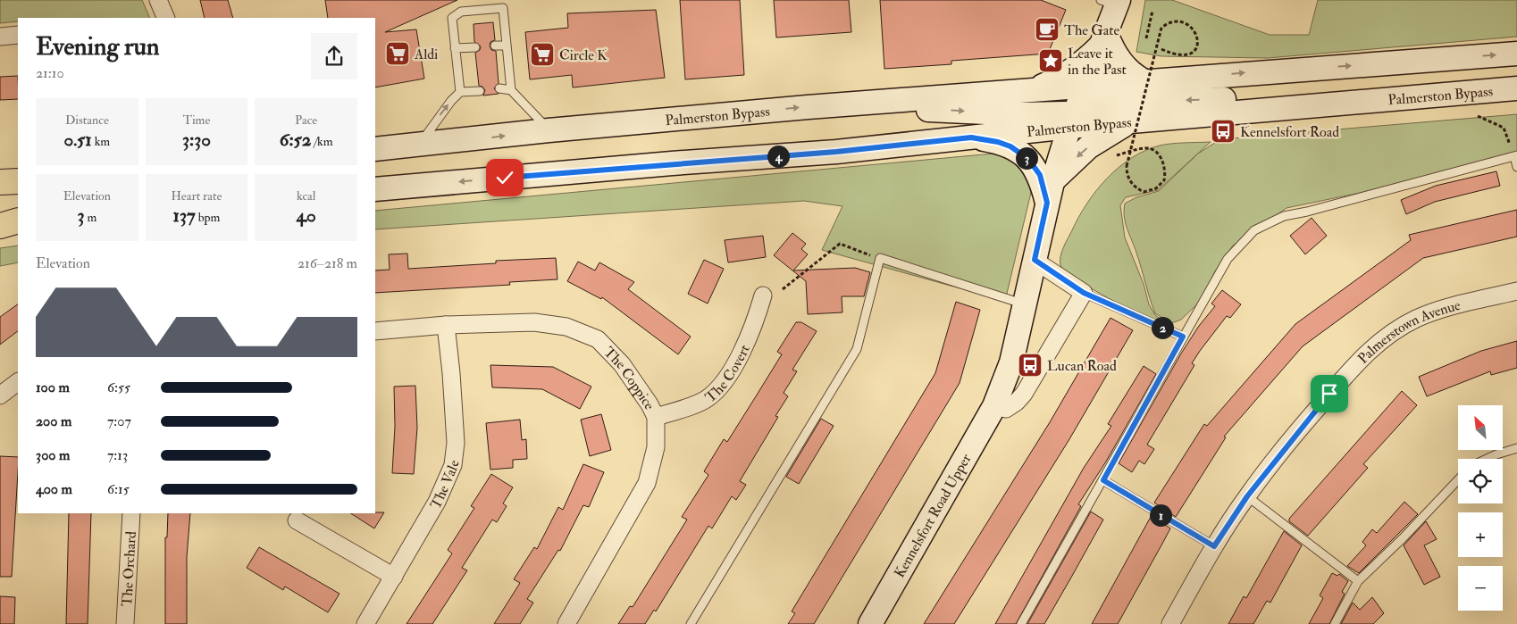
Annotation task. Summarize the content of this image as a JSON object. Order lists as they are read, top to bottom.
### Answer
{
  "streets": {
    "main road": ["Palmerston Bypass", "Kennelsfort Road Upper"],
    "street": [
      "Palmerstown Avenue",
      "The Covert",
      "The Coppice",
      "The Vale",
      "The Orchard"
    ]
  },
  "crossings": [
    ["Palmerston Bypass", "Kennelsfort Road Upper"],
    ["The Covert", "The Coppice"],
    ["The Coppice", "The Vale"]
  ],
  "places": {
    "cafe": ["The Gate"],
    "supermarket": ["Aldi", "Circle K"],
    "place": ["Leave it in the Past"],
    "bus stop": ["Kennelsfort Road", "Lucan Road"]
  },
  "north": "top left",
  "page": {
    "heading": ["Evening run", "21:10"],
    "stats": [
      ["Distance", "0.51 km"],
      ["Time", "3:30"],
      ["Pace", "6:52 /km"],
      ["Elevation", "3 m"],
      ["Heart rate", "137 bpm"],
      ["kcal", "40"]
    ],
    "pins": [
      "4",
      "3",
      "2",
      "1"
    ],
    "chart": ["Elevation", "216–218 m"],
    "list": [
      {
        "name": "100 m",
        "note": "6:55"
      },
      {
        "name": "200 m",
        "note": "7:07"
      },
      {
        "name": "300 m",
        "note": "7:13"
      },
      {
        "name": "400 m",
        "note": "6:15"
      }
    ],
    "map_buttons": ["+", "−"]
  }
}
